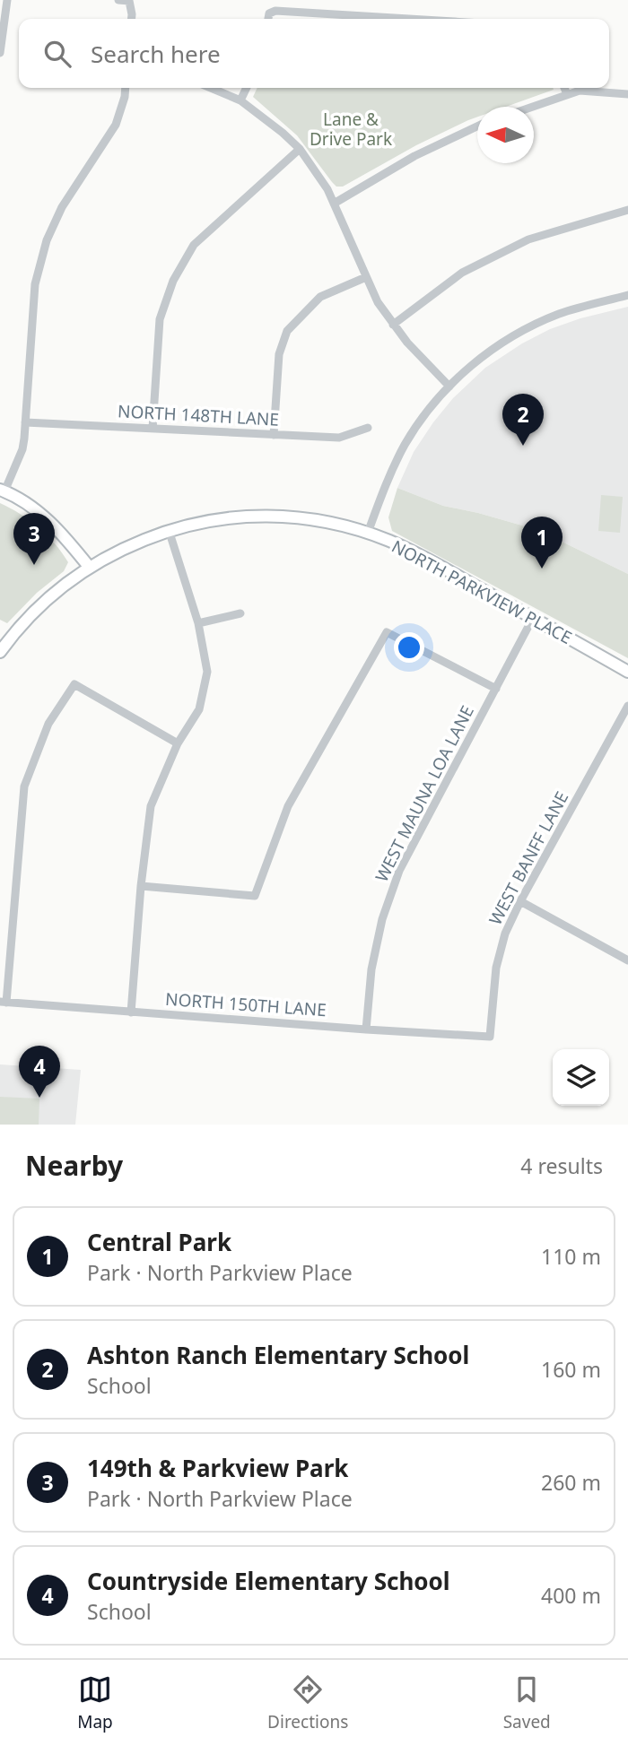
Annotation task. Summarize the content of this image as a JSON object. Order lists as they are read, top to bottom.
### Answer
{
  "streets": {
    "street": [
      "NORTH 148TH LANE",
      "NORTH PARKVIEW PLACE",
      "WEST MAUNA LOA LANE",
      "WEST BANFF LANE",
      "NORTH 150TH LANE"
    ]
  },
  "crossings": [
    ["NORTH PARKVIEW PLACE", "WEST MAUNA LOA LANE"],
    ["WEST MAUNA LOA LANE", "NORTH 150TH LANE"],
    ["WEST BANFF LANE", "NORTH 150TH LANE"]
  ],
  "parks": ["Lane & Drive Park"],
  "north": "left",
  "page": {
    "search": "Search here",
    "pins": [
      "2",
      "3",
      "1",
      "4"
    ],
    "heading": ["Nearby", "4 results"],
    "list": [
      {
        "mark": "1",
        "name": "Central Park",
        "note": "Park · North Parkview Place",
        "value": "110 m"
      },
      {
        "mark": "2",
        "name": "Ashton Ranch Elementary School",
        "note": "School",
        "value": "160 m"
      },
      {
        "mark": "3",
        "name": "149th & Parkview Park",
        "note": "Park · North Parkview Place",
        "value": "260 m"
      },
      {
        "mark": "4",
        "name": "Countryside Elementary School",
        "note": "School",
        "value": "400 m"
      }
    ],
    "nav": ["Map", "Directions", "Saved"]
  }
}
